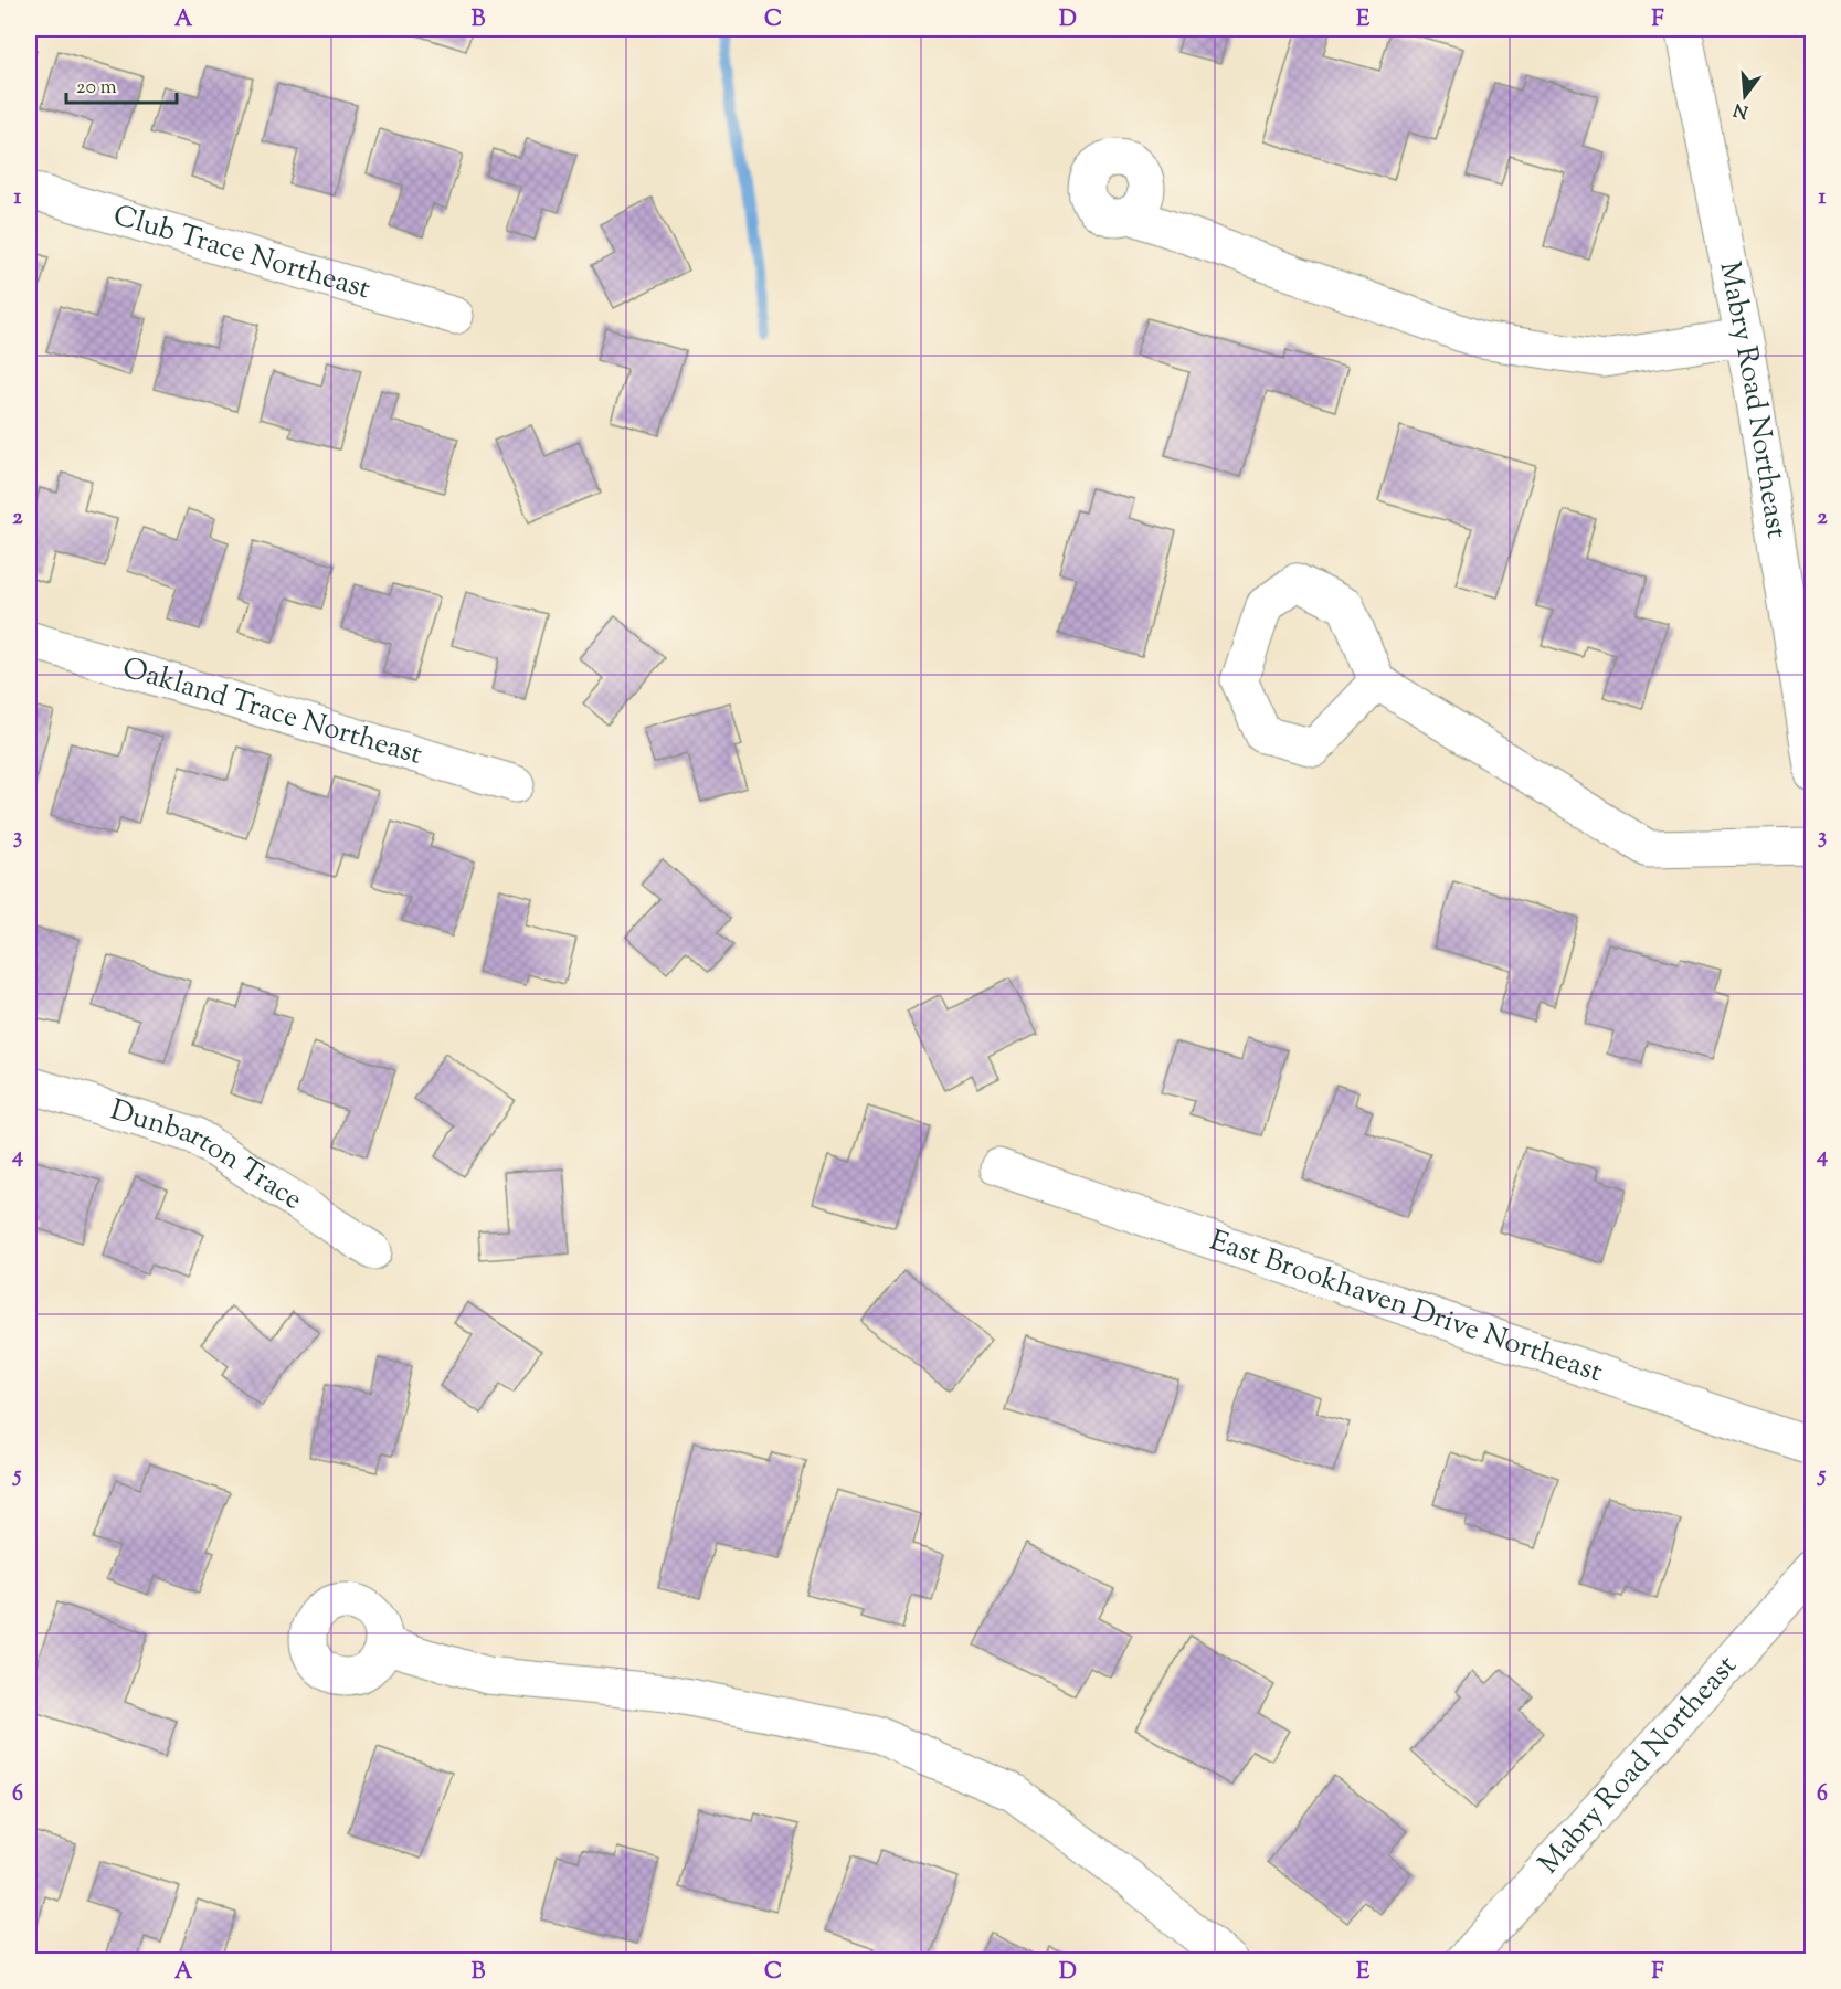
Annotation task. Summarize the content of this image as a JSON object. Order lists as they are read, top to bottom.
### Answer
{
  "streets": {
    "street": [
      "Club Trace Northeast",
      "Mabry Road Northeast",
      "Oakland Trace Northeast",
      "Dunbarton Trace",
      "East Brookhaven Drive Northeast"
    ]
  },
  "scale_bar": "20 m",
  "north": "bottom",
  "grid": {
    "columns": [
      "A",
      "B",
      "C",
      "D",
      "E",
      "F"
    ],
    "rows": [
      "1",
      "2",
      "3",
      "4",
      "5",
      "6"
    ]
  }
}
